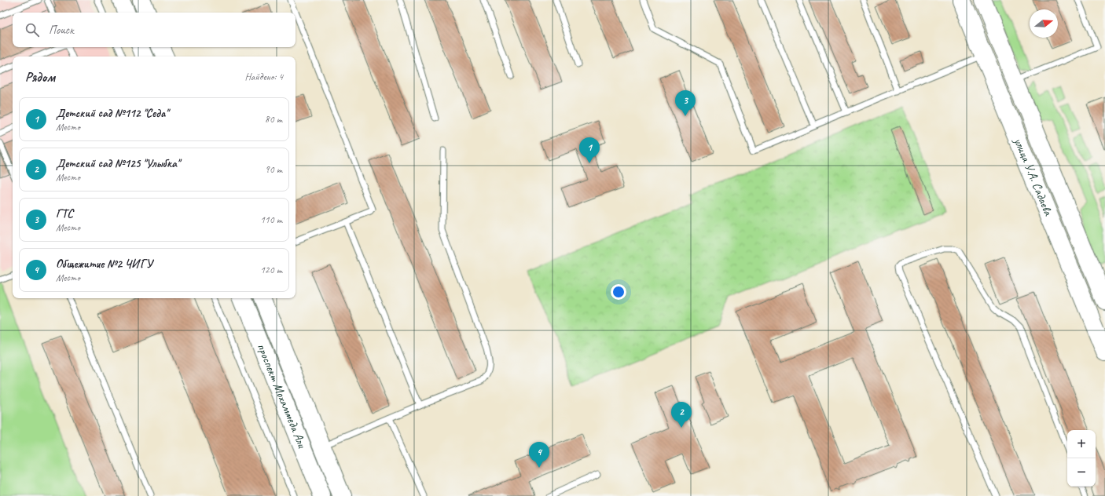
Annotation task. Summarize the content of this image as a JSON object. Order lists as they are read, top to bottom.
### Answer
{
  "streets": {
    "main road": ["улица У.А. Садаева", "проспект Мохаммеда Али"]
  },
  "north": "right",
  "page": {
    "search": "Поиск",
    "heading": ["Рядом", "Найдено: 4"],
    "pins": [
      "3",
      "1",
      "2",
      "4"
    ],
    "list": [
      {
        "mark": "1",
        "name": "Детский сад №112 \"Седа\"",
        "note": "Место",
        "value": "80 m"
      },
      {
        "mark": "2",
        "name": "Детский сад №125 \"Улыбка\"",
        "note": "Место",
        "value": "90 m"
      },
      {
        "mark": "3",
        "name": "ГТС",
        "note": "Место",
        "value": "110 m"
      },
      {
        "mark": "4",
        "name": "Общежитие №2 ЧИГУ",
        "note": "Место",
        "value": "120 m"
      }
    ],
    "map_buttons": ["+", "−"]
  }
}
